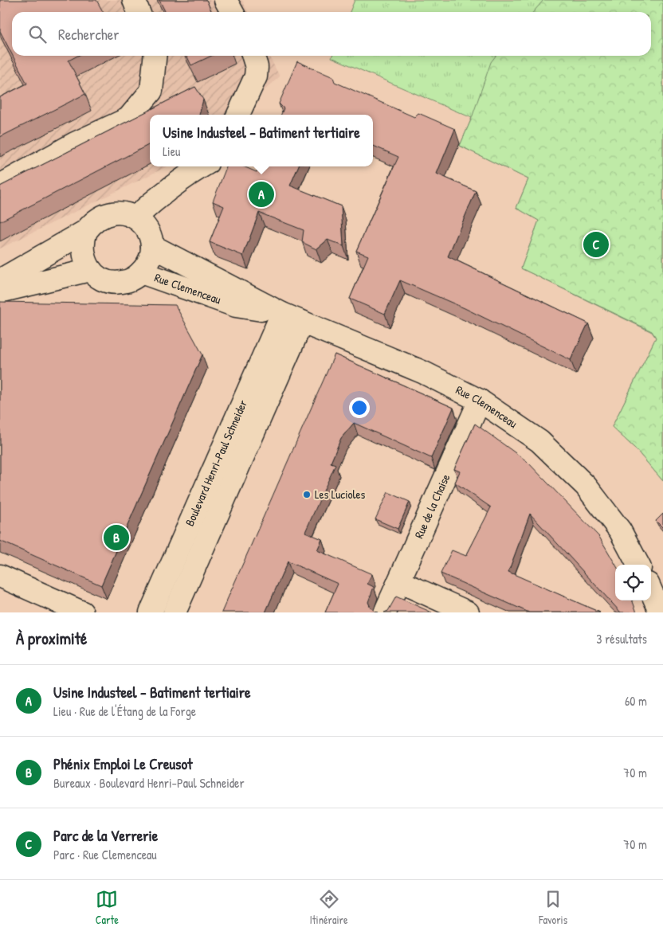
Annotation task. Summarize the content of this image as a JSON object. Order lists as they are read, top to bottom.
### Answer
{
  "streets": {
    "street": ["Rue Clemenceau", "Boulevard Henri-Paul Schneider", "Rue de la Chaise"]
  },
  "crossings": [
    ["Rue Clemenceau", "Boulevard Henri-Paul Schneider"],
    ["Rue Clemenceau", "Rue de la Chaise"]
  ],
  "places": ["Les Lucioles"],
  "page": {
    "search": "Rechercher",
    "popup": ["Usine Industeel - Batiment tertiaire", "Lieu"],
    "pins": ["A", "C", "B"],
    "heading": ["À proximité", "3 résultats"],
    "list": [
      {
        "mark": "A",
        "name": "Usine Industeel - Batiment tertiaire",
        "note": "Lieu · Rue de l'Étang de la Forge",
        "value": "60 m"
      },
      {
        "mark": "B",
        "name": "Phénix Emploi Le Creusot",
        "note": "Bureaux · Boulevard Henri-Paul Schneider",
        "value": "70 m"
      },
      {
        "mark": "C",
        "name": "Parc de la Verrerie",
        "note": "Parc · Rue Clemenceau",
        "value": "70 m"
      }
    ],
    "nav": ["Carte", "Itinéraire", "Favoris"]
  }
}
